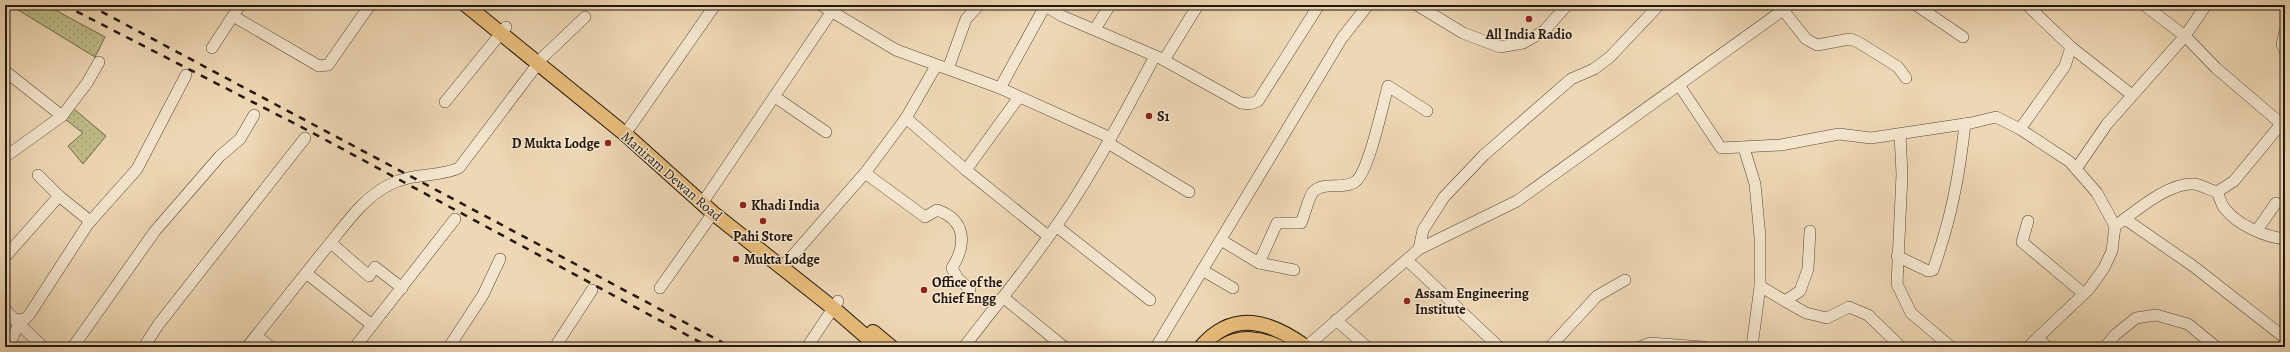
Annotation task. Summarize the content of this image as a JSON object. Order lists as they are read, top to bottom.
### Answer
{
  "streets": {
    "main road": ["Maniram Dewan Road"]
  },
  "places": [
    "All India Radio",
    "S1",
    "D Mukta Lodge",
    "Khadi India",
    "Pahi Store",
    "Mukta Lodge",
    "Office of the Chief Engg",
    "Assam Engineering Institute"
  ]
}
